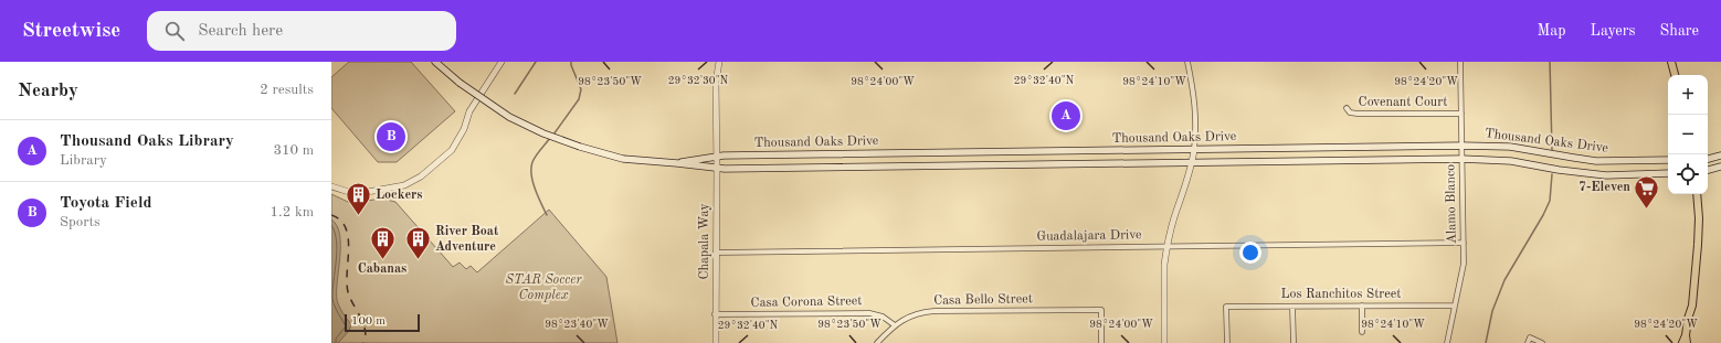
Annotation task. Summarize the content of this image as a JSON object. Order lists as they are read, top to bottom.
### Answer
{
  "streets": {
    "main road": ["Thousand Oaks Drive"],
    "street": [
      "Covenant Court",
      "Alamo Blanco",
      "Guadalajara Drive",
      "Chapala Way",
      "Los Ranchitos Street",
      "Casa Bello Street",
      "Casa Corona Street"
    ]
  },
  "crossings": [
    ["Covenant Court", "Alamo Blanco"],
    ["Thousand Oaks Drive", "Alamo Blanco"],
    ["Thousand Oaks Drive", "Chapala Way"],
    ["Alamo Blanco", "Guadalajara Drive"],
    ["Alamo Blanco", "Los Ranchitos Street"],
    ["Guadalajara Drive", "Chapala Way"],
    ["Chapala Way", "Casa Corona Street"],
    ["Casa Bello Street", "Casa Corona Street"]
  ],
  "parks": ["STAR Soccer Complex"],
  "places": {
    "supermarket": ["7-Eleven"],
    "building": ["Lockers", "Cabanas", "River Boat Adventure"]
  },
  "scale_bar": "100 m",
  "page": {
    "header": "Streetwise",
    "search": "Search here",
    "nav": ["Map", "Layers", "Share"],
    "heading": ["Nearby", "2 results"],
    "map_buttons": ["+", "−"],
    "pins": ["A", "B"],
    "list": [
      {
        "mark": "A",
        "name": "Thousand Oaks Library",
        "note": "Library",
        "value": "310 m"
      },
      {
        "mark": "B",
        "name": "Toyota Field",
        "note": "Sports",
        "value": "1.2 km"
      }
    ],
    "scale": "100 m"
  },
  "coordinates": [
    "29°32'30\"N",
    "29°32'40\"N",
    "98°23'50\"W",
    "98°24'00\"W",
    "98°24'10\"W",
    "98°24'20\"W",
    "98°23'40\"W"
  ]
}
